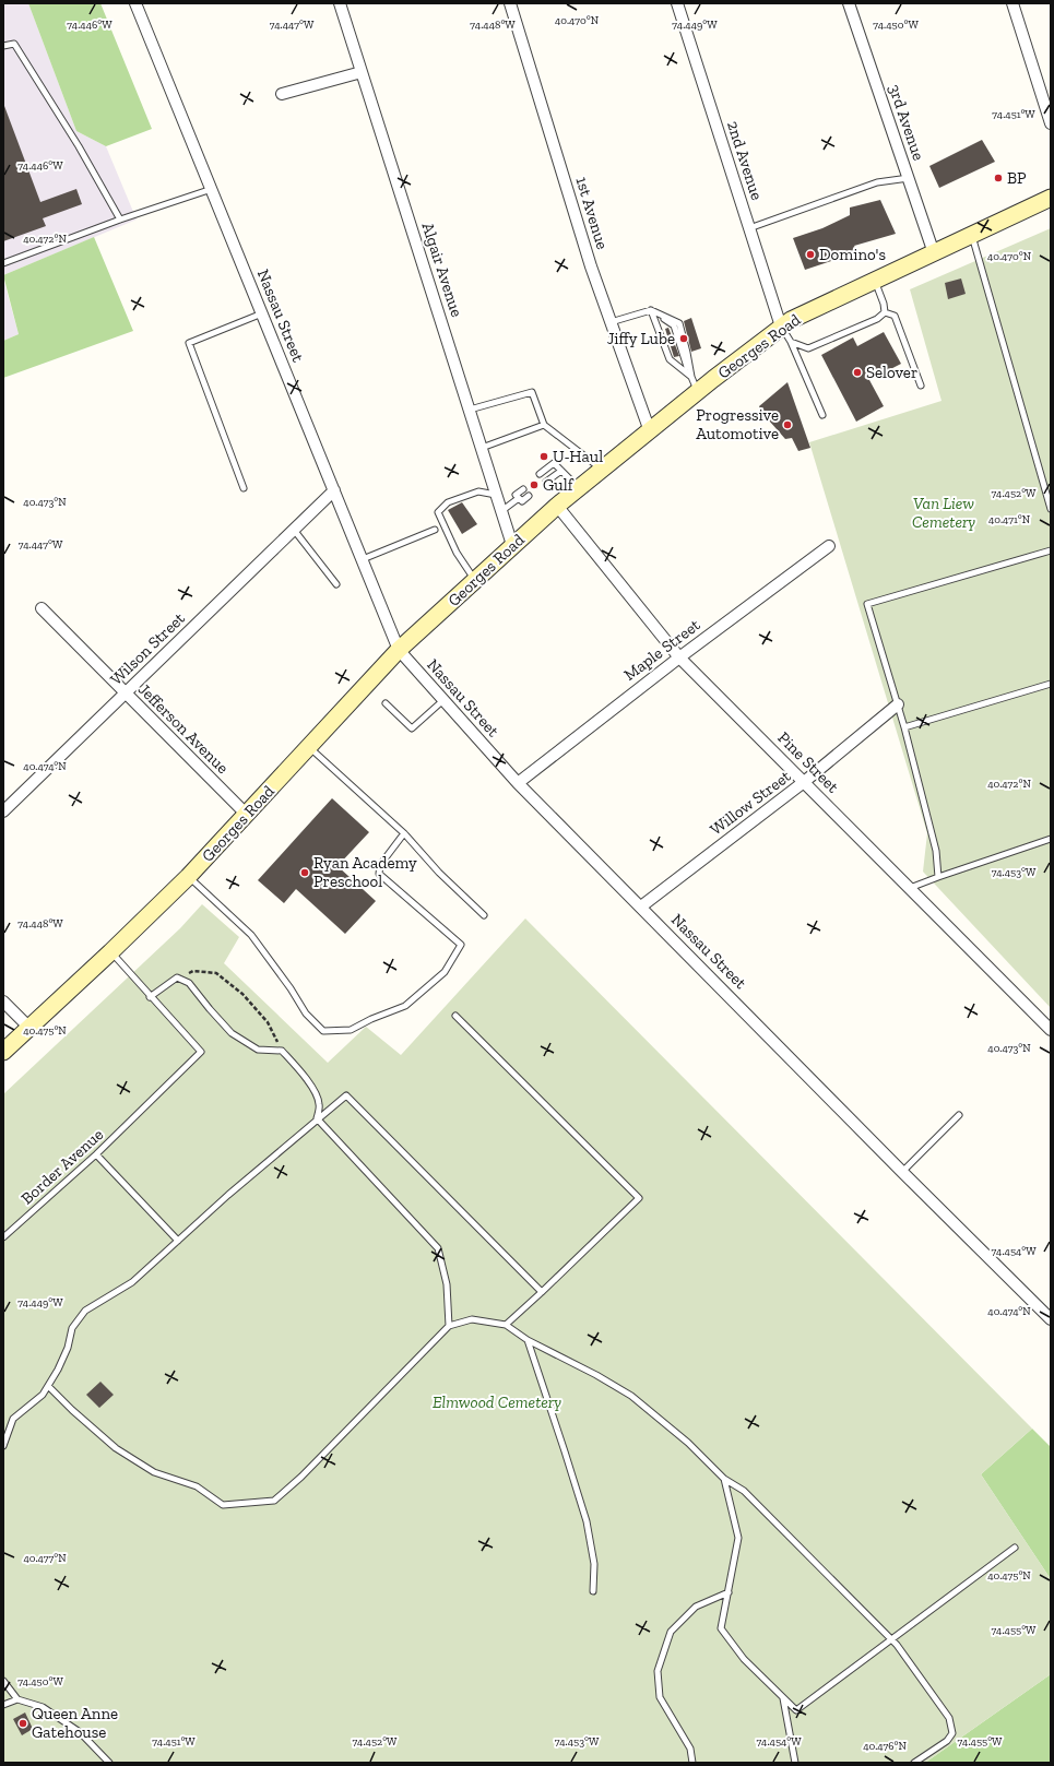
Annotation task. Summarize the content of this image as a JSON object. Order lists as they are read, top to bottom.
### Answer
{
  "streets": {
    "street": [
      "3rd Avenue",
      "2nd Avenue",
      "1st Avenue",
      "Algair Avenue",
      "Nassau Street",
      "Georges Road",
      "Wilson Street",
      "Maple Street",
      "Jefferson Avenue",
      "Pine Street",
      "Willow Street"
    ],
    "lane": ["Border Avenue"]
  },
  "crossings": [
    ["3rd Avenue", "Georges Road"],
    ["2nd Avenue", "Georges Road"],
    ["1st Avenue", "Georges Road"],
    ["Algair Avenue", "Georges Road"],
    ["Nassau Street", "Georges Road"],
    ["Nassau Street", "Wilson Street"],
    ["Nassau Street", "Maple Street"],
    ["Nassau Street", "Willow Street"],
    ["Georges Road", "Jefferson Avenue"],
    ["Georges Road", "Pine Street"],
    ["Wilson Street", "Jefferson Avenue"],
    ["Maple Street", "Pine Street"],
    ["Pine Street", "Willow Street"]
  ],
  "parks": ["Van Liew Cemetery", "Elmwood Cemetery"],
  "places": [
    "BP",
    "Domino's",
    "Jiffy Lube",
    "Selover",
    "Progressive Automotive",
    "U-Haul",
    "Gulf",
    "Ryan Academy Preschool",
    "Queen Anne Gatehouse"
  ],
  "coordinates": [
    "40.470°N",
    "74.446°W",
    "74.447°W",
    "74.448°W",
    "74.449°W",
    "74.450°W",
    "74.451°W",
    "40.472°N",
    "74.452°W",
    "40.473°N",
    "40.471°N",
    "40.474°N",
    "74.453°W",
    "40.475°N",
    "74.454°W",
    "40.477°N",
    "74.455°W",
    "40.476°N"
  ]
}
